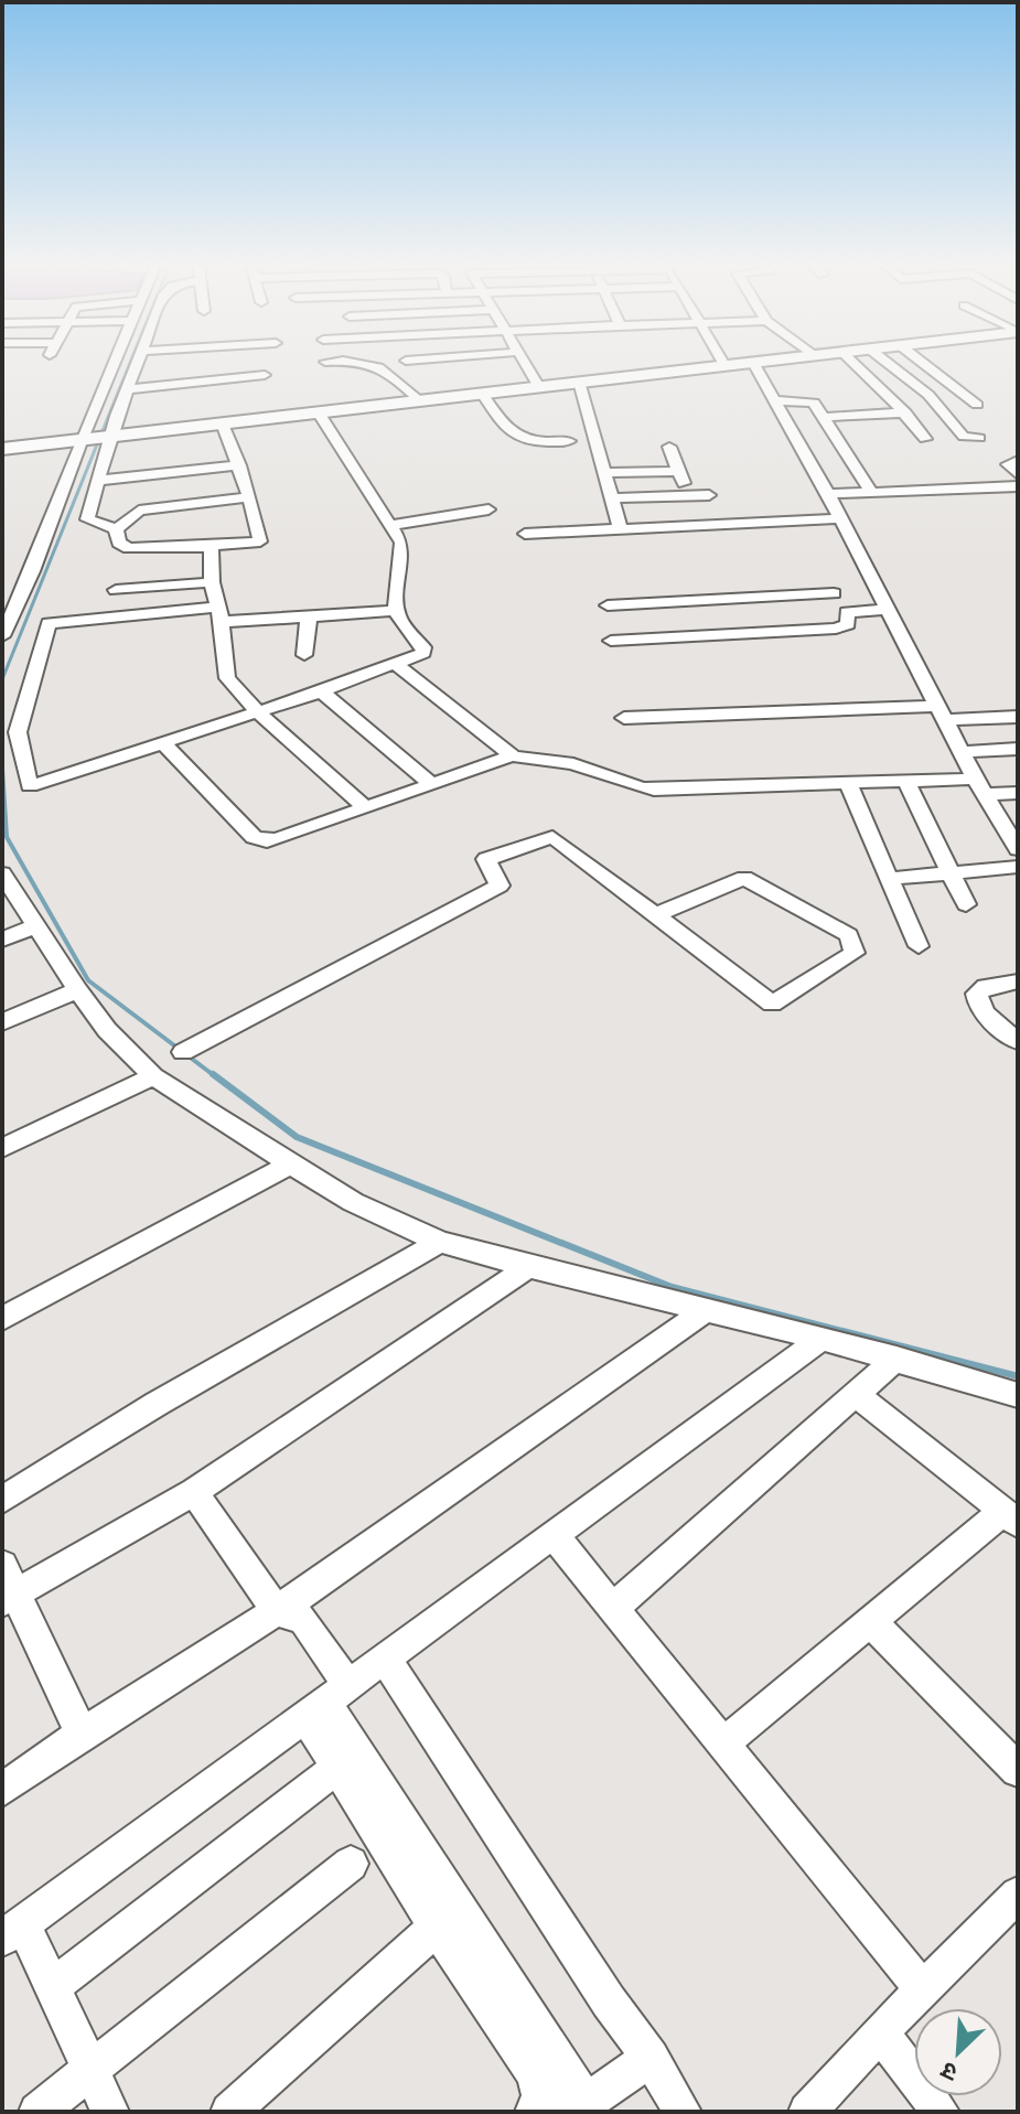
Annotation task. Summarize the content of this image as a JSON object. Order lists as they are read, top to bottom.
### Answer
{
  "north": "bottom left"
}
